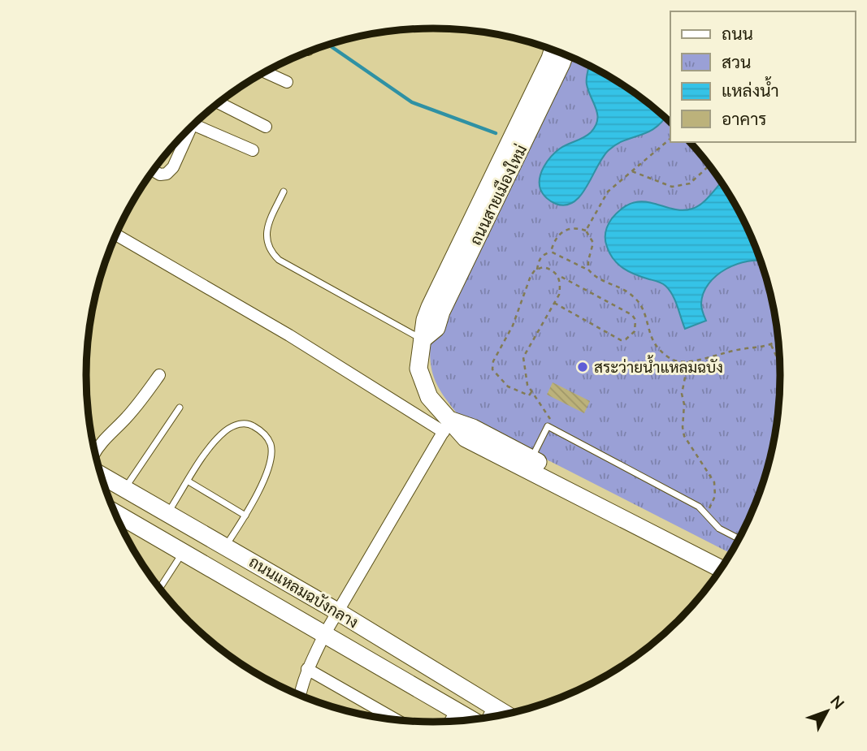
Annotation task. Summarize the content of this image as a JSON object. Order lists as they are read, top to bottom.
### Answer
{
  "streets": {
    "street": ["ถนนสายเมืองใหม่", "ถนนแหลมฉบังกลาง"]
  },
  "places": ["สระว่ายน้ำแหลมฉบัง"],
  "legend": [
    "ถนน",
    "สวน",
    "แหล่งน้ำ",
    "อาคาร"
  ],
  "north": "top right"
}
